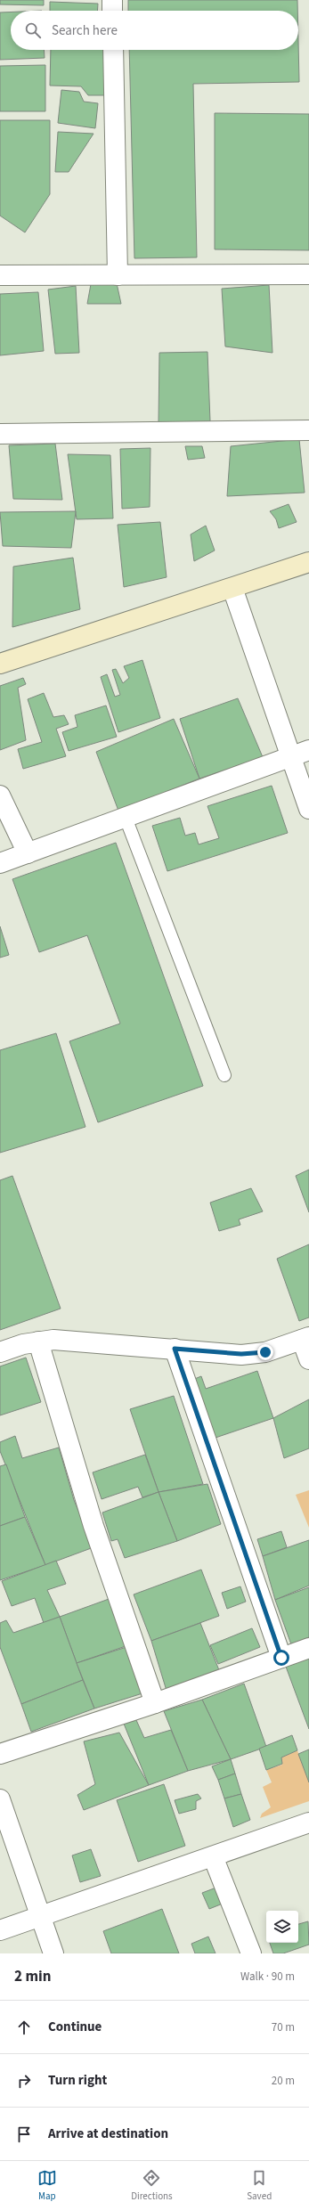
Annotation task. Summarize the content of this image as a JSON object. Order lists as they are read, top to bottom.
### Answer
{
  "page": {
    "search": "Search here",
    "heading": ["2 min", "Walk · 90 m"],
    "list": [
      ["Continue", "70 m"],
      ["Turn right", "20 m"],
      "Arrive at destination"
    ],
    "nav": ["Map", "Directions", "Saved"]
  }
}
